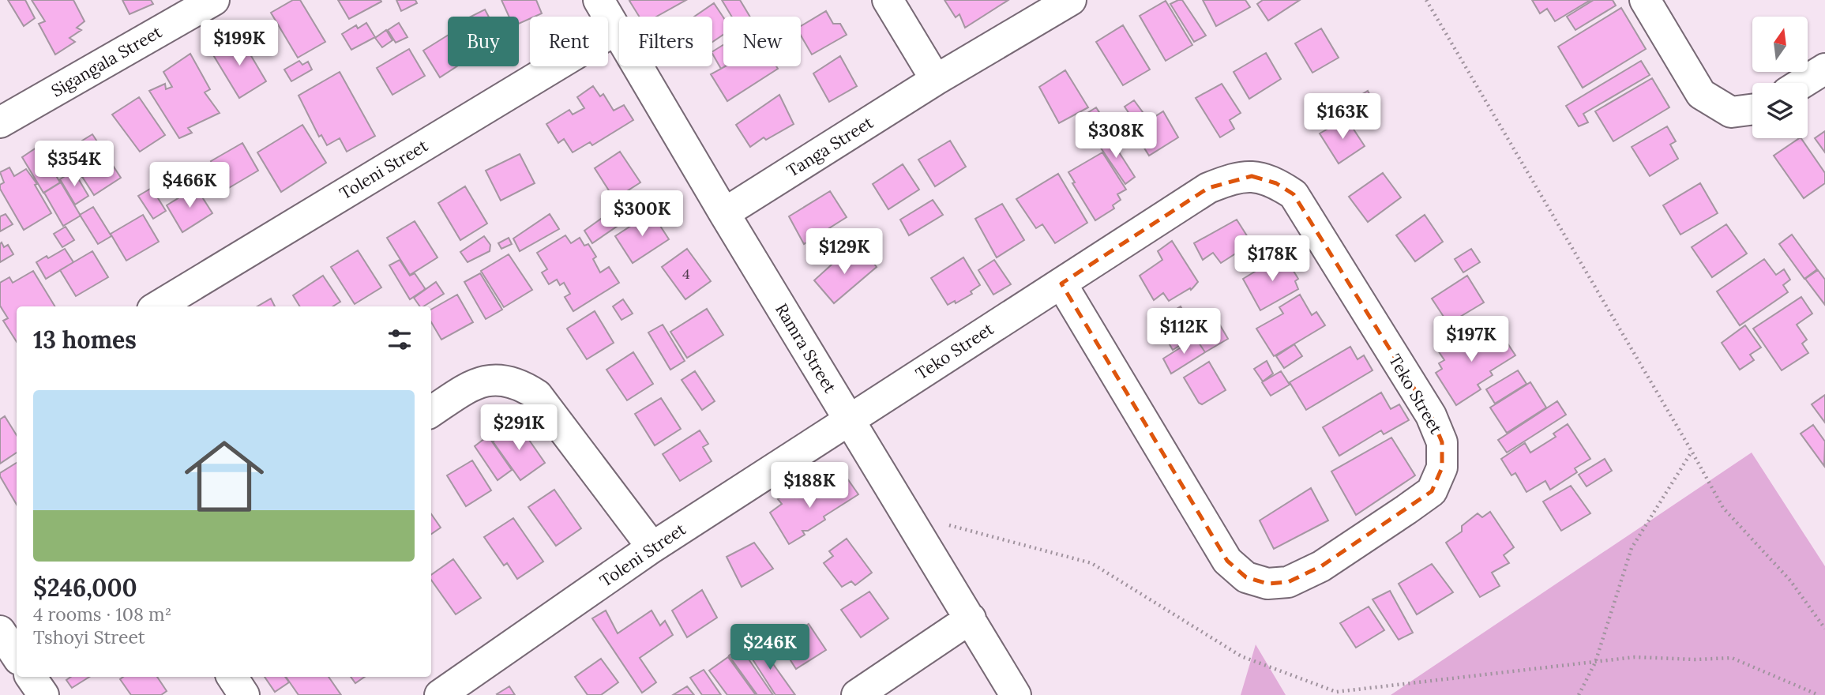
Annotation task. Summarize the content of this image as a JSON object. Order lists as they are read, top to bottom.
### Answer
{
  "streets": {
    "street": [
      "Sigangala Street",
      "Tanga Street",
      "Toleni Street",
      "Ramra Street",
      "Teko Street"
    ]
  },
  "crossings": [
    ["Tanga Street", "Ramra Street"],
    ["Toleni Street", "Ramra Street"],
    ["Toleni Street", "Teko Street"],
    ["Ramra Street", "Teko Street"]
  ],
  "house_numbers": ["4"],
  "north": "top",
  "page": {
    "chip": [
      "Buy",
      "Rent",
      "Filters",
      "New"
    ],
    "price": [
      "$199K",
      "$163K",
      "$308K",
      "$354K",
      "$466K",
      "$300K",
      "$129K",
      "$178K",
      "$112K",
      "$197K",
      "$291K",
      "$188K",
      "$246K"
    ],
    "heading": "13 homes",
    "list": [
      {
        "name": "$246,000",
        "note": "4 rooms · 108 m² · Tshoyi Street"
      }
    ]
  }
}
